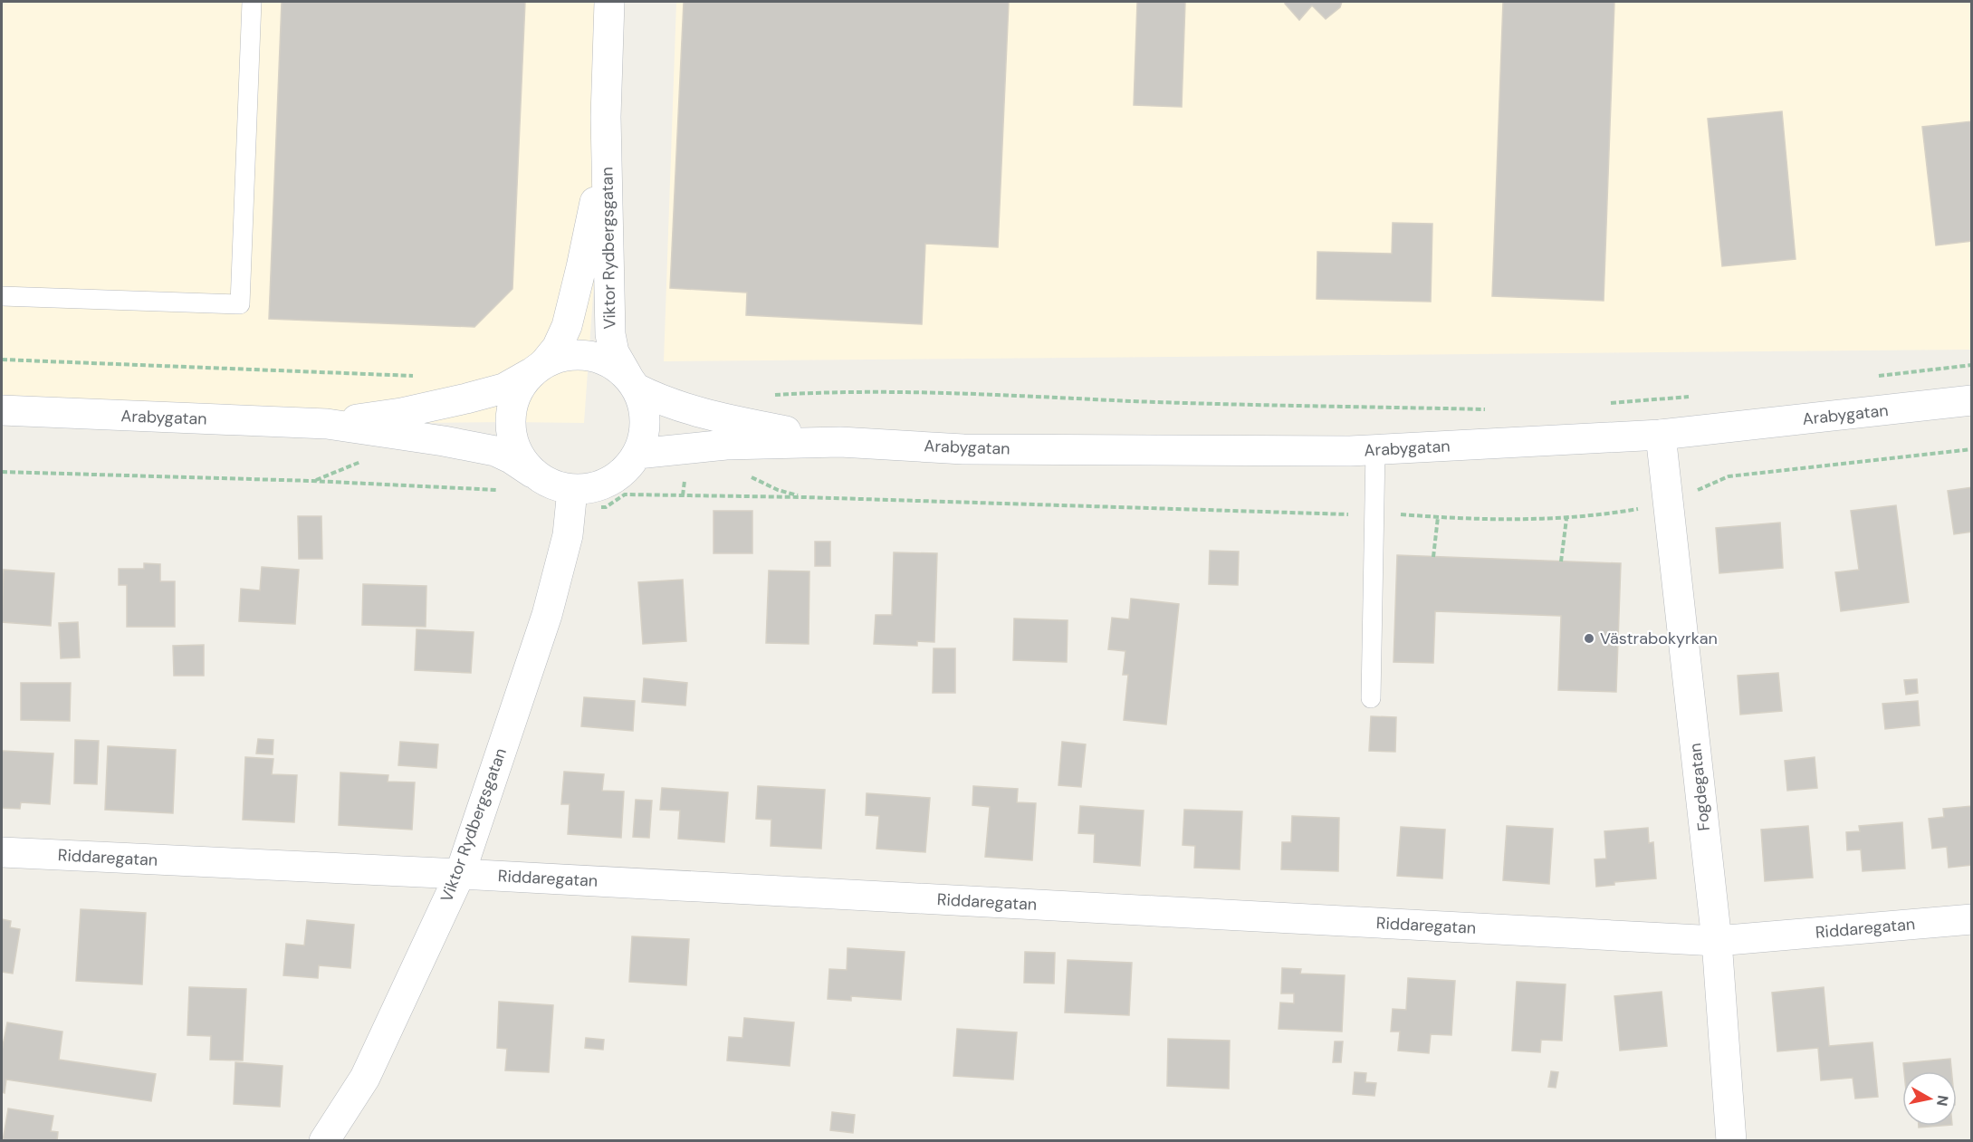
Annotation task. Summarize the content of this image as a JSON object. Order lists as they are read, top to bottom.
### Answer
{
  "streets": {
    "street": [
      "Viktor Rydbergsgatan",
      "Arabygatan",
      "Fogdegatan",
      "Riddaregatan"
    ]
  },
  "crossings": [
    ["Viktor Rydbergsgatan", "Arabygatan"],
    ["Viktor Rydbergsgatan", "Riddaregatan"],
    ["Arabygatan", "Fogdegatan"],
    ["Fogdegatan", "Riddaregatan"]
  ],
  "places": ["Västrabokyrkan"],
  "north": "right"
}
